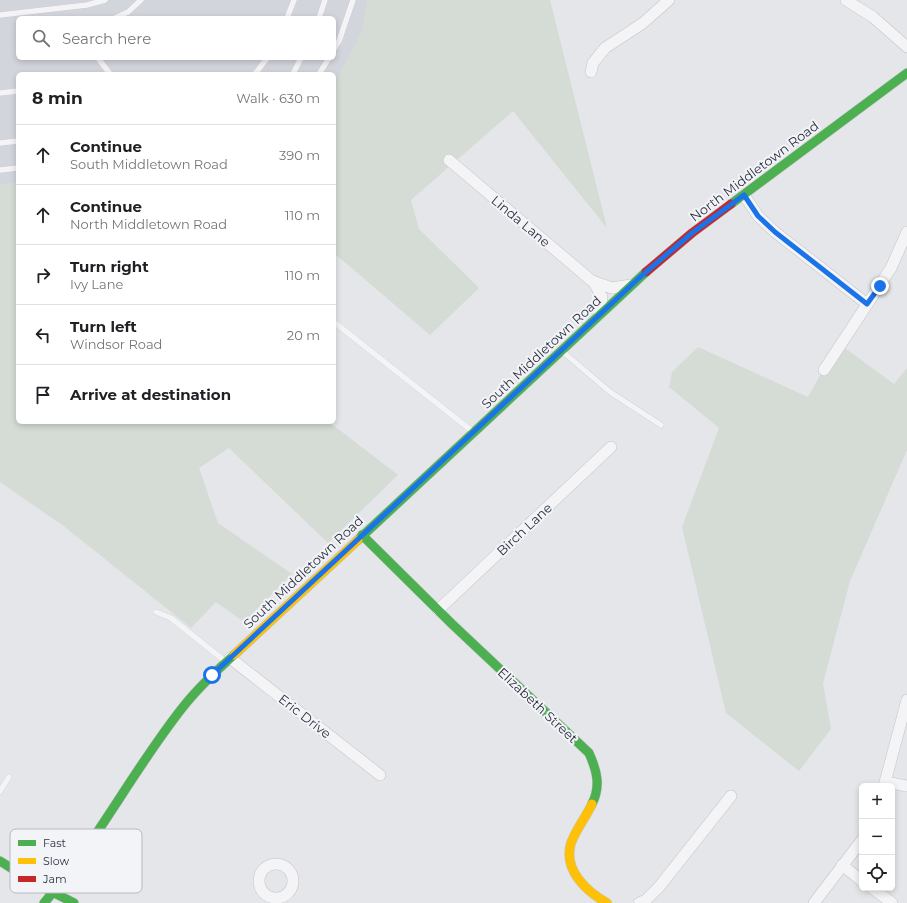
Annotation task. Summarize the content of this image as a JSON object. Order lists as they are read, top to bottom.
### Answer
{
  "streets": {
    "street": [
      "North Middletown Road",
      "Linda Lane",
      "South Middletown Road",
      "Birch Lane",
      "Elizabeth Street",
      "Eric Drive"
    ]
  },
  "crossings": [
    ["North Middletown Road", "Linda Lane"],
    ["North Middletown Road", "South Middletown Road"],
    ["Linda Lane", "South Middletown Road"],
    ["South Middletown Road", "Elizabeth Street"],
    ["South Middletown Road", "Eric Drive"],
    ["Birch Lane", "Elizabeth Street"]
  ],
  "legend": ["Fast", "Slow", "Jam"],
  "page": {
    "search": "Search here",
    "heading": ["8 min", "Walk · 630 m"],
    "list": [
      ["Continue", "South Middletown Road", "390 m"],
      ["Continue", "North Middletown Road", "110 m"],
      ["Turn right", "Ivy Lane", "110 m"],
      ["Turn left", "Windsor Road", "20 m"],
      "Arrive at destination"
    ],
    "map_buttons": ["+", "−"]
  }
}
